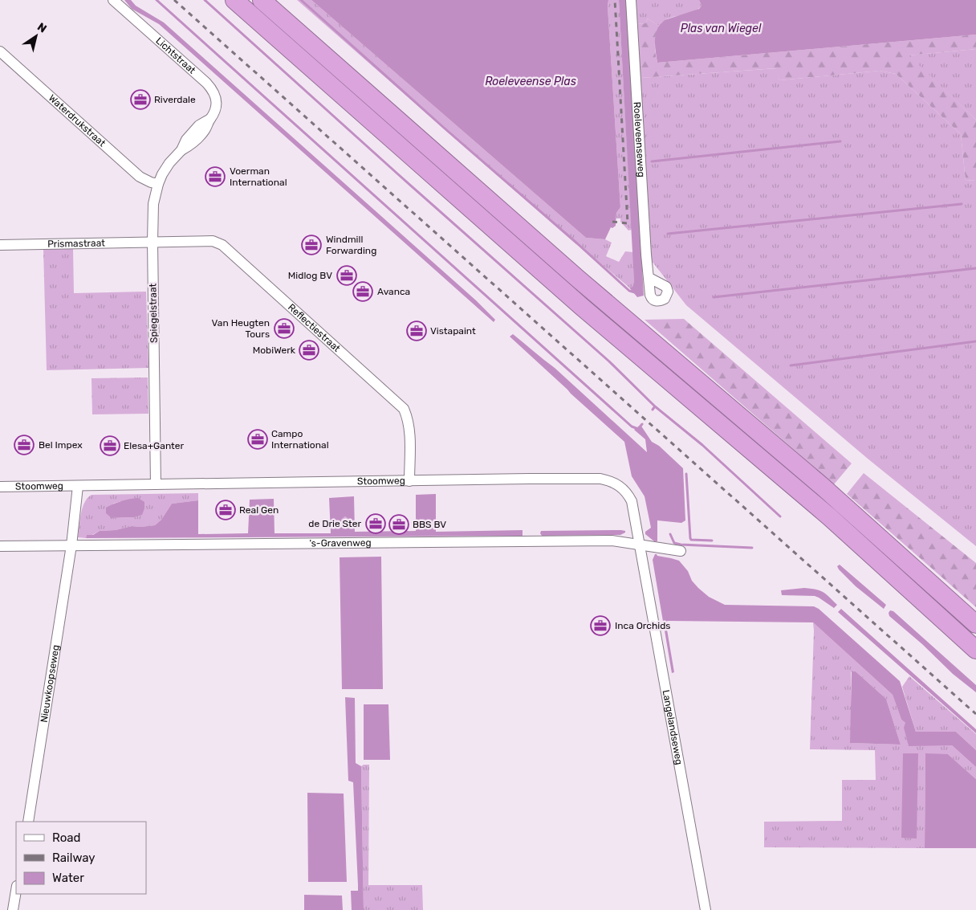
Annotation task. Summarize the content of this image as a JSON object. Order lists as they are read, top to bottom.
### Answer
{
  "streets": {
    "street": [
      "Lichtstraat",
      "Waterdrukstraat",
      "Roeleveenseweg",
      "Prismastraat",
      "Spiegelstraat",
      "Reflectiestraat",
      "Stoomweg",
      "'s-Gravenweg",
      "Nieuwkoopseweg",
      "Langelandseweg"
    ]
  },
  "crossings": [
    ["Lichtstraat", "Spiegelstraat"],
    ["Waterdrukstraat", "Spiegelstraat"],
    ["Prismastraat", "Spiegelstraat"],
    ["Prismastraat", "Reflectiestraat"],
    ["Spiegelstraat", "Reflectiestraat"],
    ["Spiegelstraat", "Stoomweg"],
    ["Reflectiestraat", "Stoomweg"],
    ["Stoomweg", "'s-Gravenweg"],
    ["Stoomweg", "Nieuwkoopseweg"],
    ["Stoomweg", "Langelandseweg"],
    ["'s-Gravenweg", "Nieuwkoopseweg"],
    ["'s-Gravenweg", "Langelandseweg"]
  ],
  "water": ["Plas van Wiegel", "Roeleveense Plas"],
  "places": {
    "office": [
      "Riverdale",
      "Voerman International",
      "Windmill Forwarding",
      "Midlog BV",
      "Avanca",
      "Van Heugten Tours",
      "Vistapaint",
      "MobiWerk",
      "Campo International",
      "Bel Impex",
      "Elesa+Ganter",
      "Real Gen",
      "de Drie Ster",
      "BBS BV",
      "Inca Orchids"
    ]
  },
  "legend": ["Road", "Railway", "Water"],
  "north": "top right"
}
